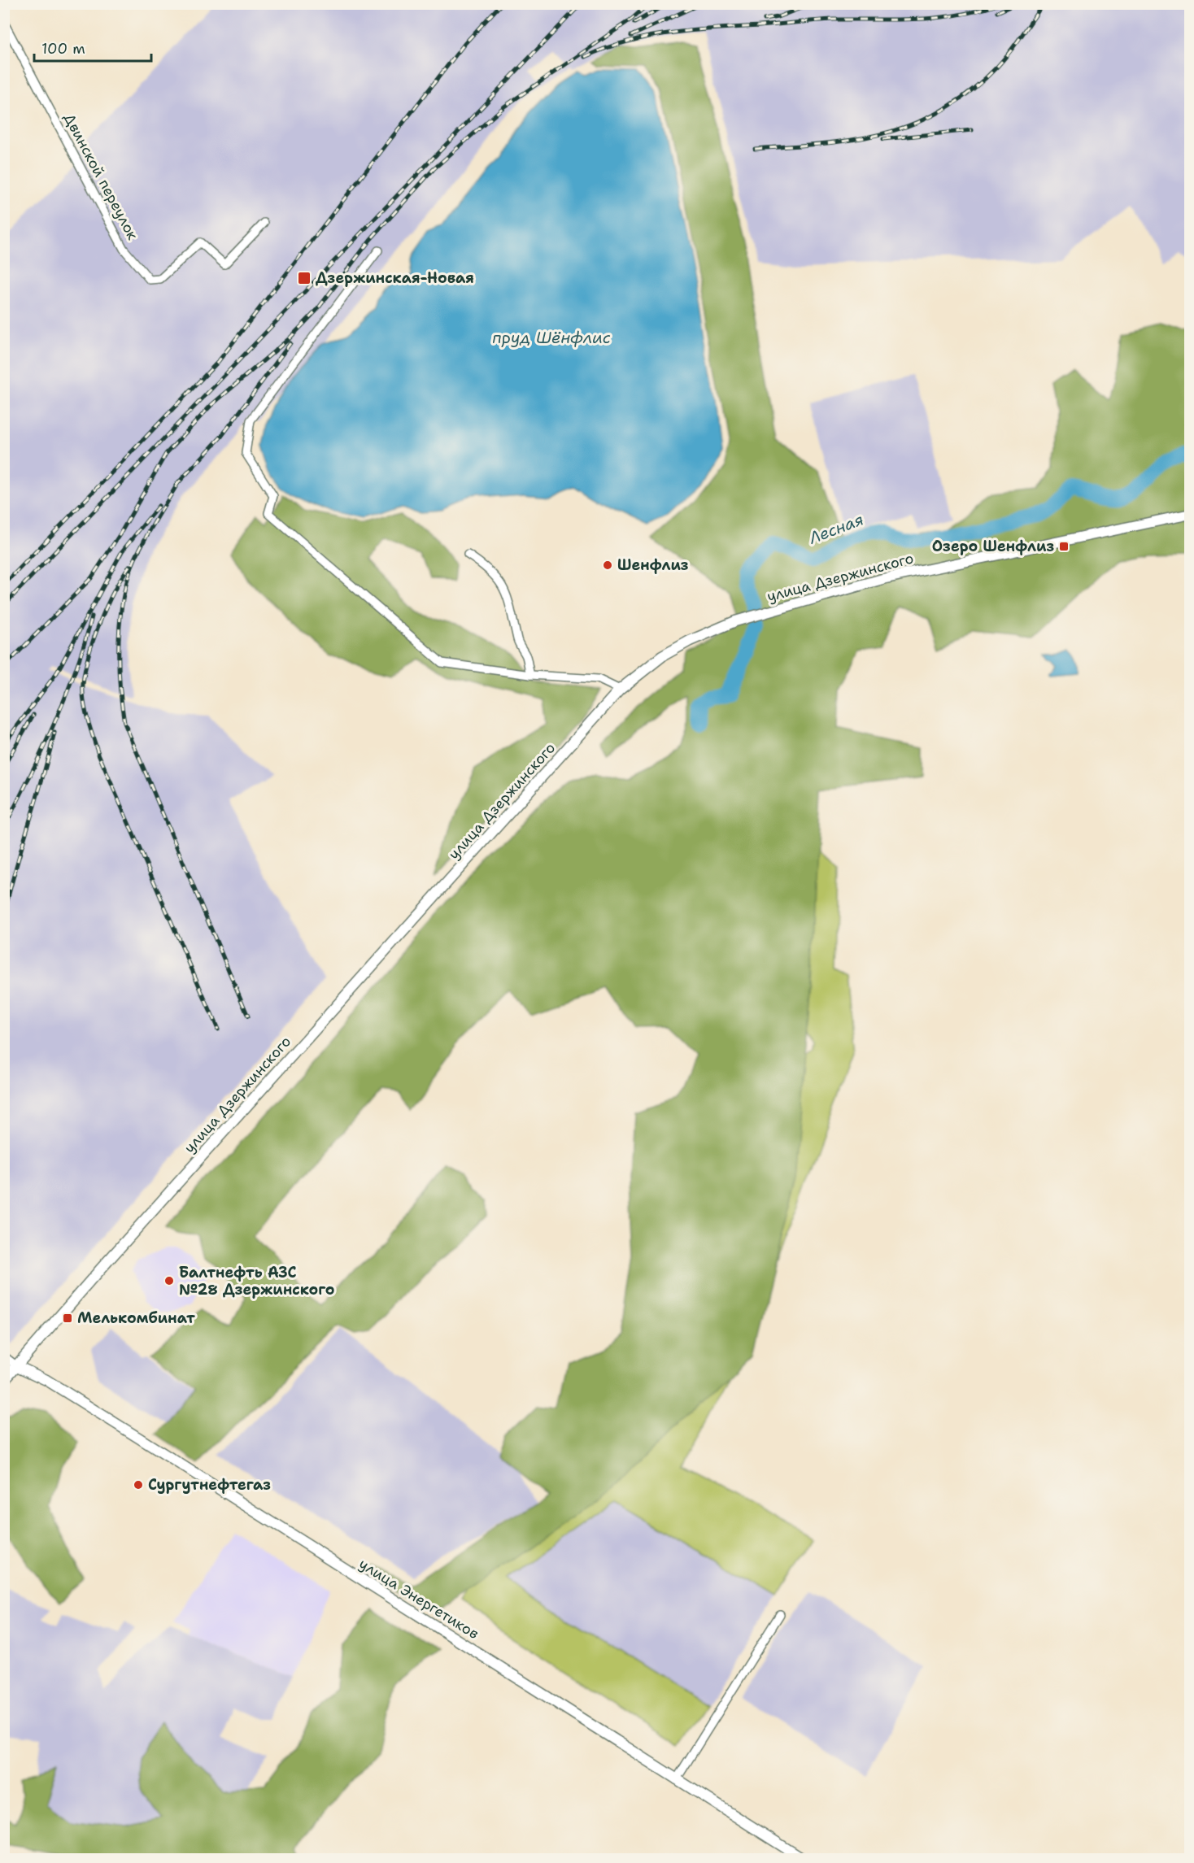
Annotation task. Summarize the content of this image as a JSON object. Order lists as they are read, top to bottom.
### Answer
{
  "streets": {
    "main road": ["улица Дзержинского", "улица Энергетиков"],
    "street": ["Двинской переулок"]
  },
  "crossings": [
    ["улица Дзержинского", "улица Энергетиков"]
  ],
  "water": ["пруд Шёнфлис", "Лесная"],
  "places": {
    "transit": ["Дзержинская-Новая", "Озеро Шенфлиз", "Мелькомбинат"],
    "other": ["Шенфлиз", "Балтнефть АЗС №28 Дзержинского", "Сургутнефтегаз"]
  },
  "scale_bar": "100 m"
}
